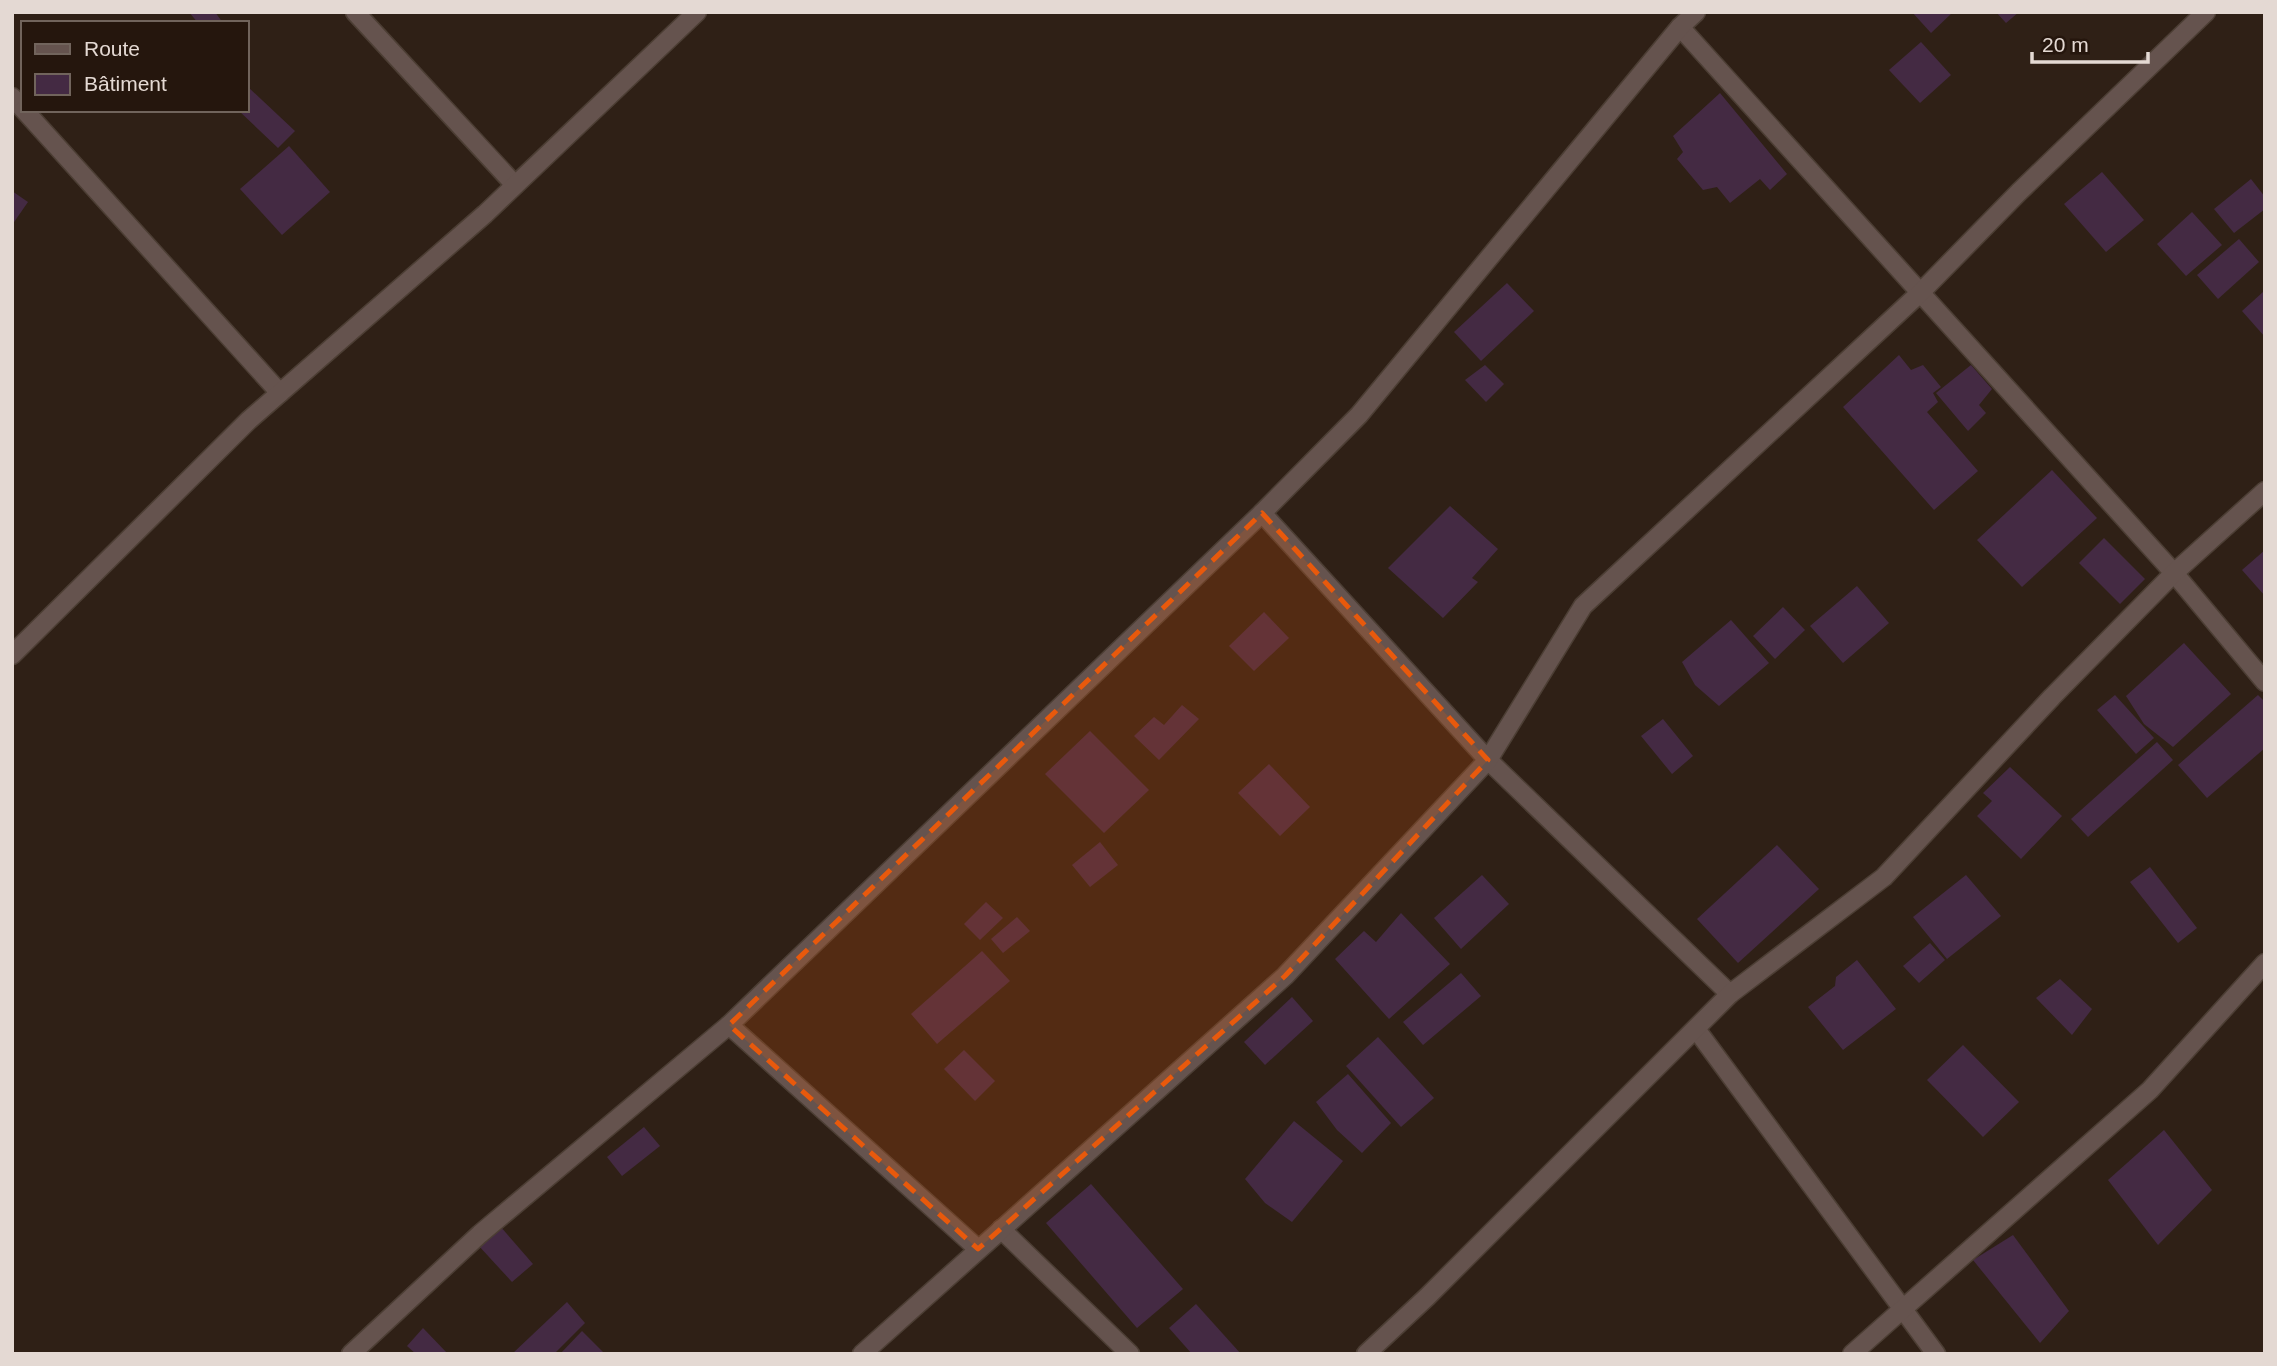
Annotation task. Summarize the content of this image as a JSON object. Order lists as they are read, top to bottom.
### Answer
{
  "legend": ["Route", "Bâtiment"],
  "scale_bar": "20 m"
}
